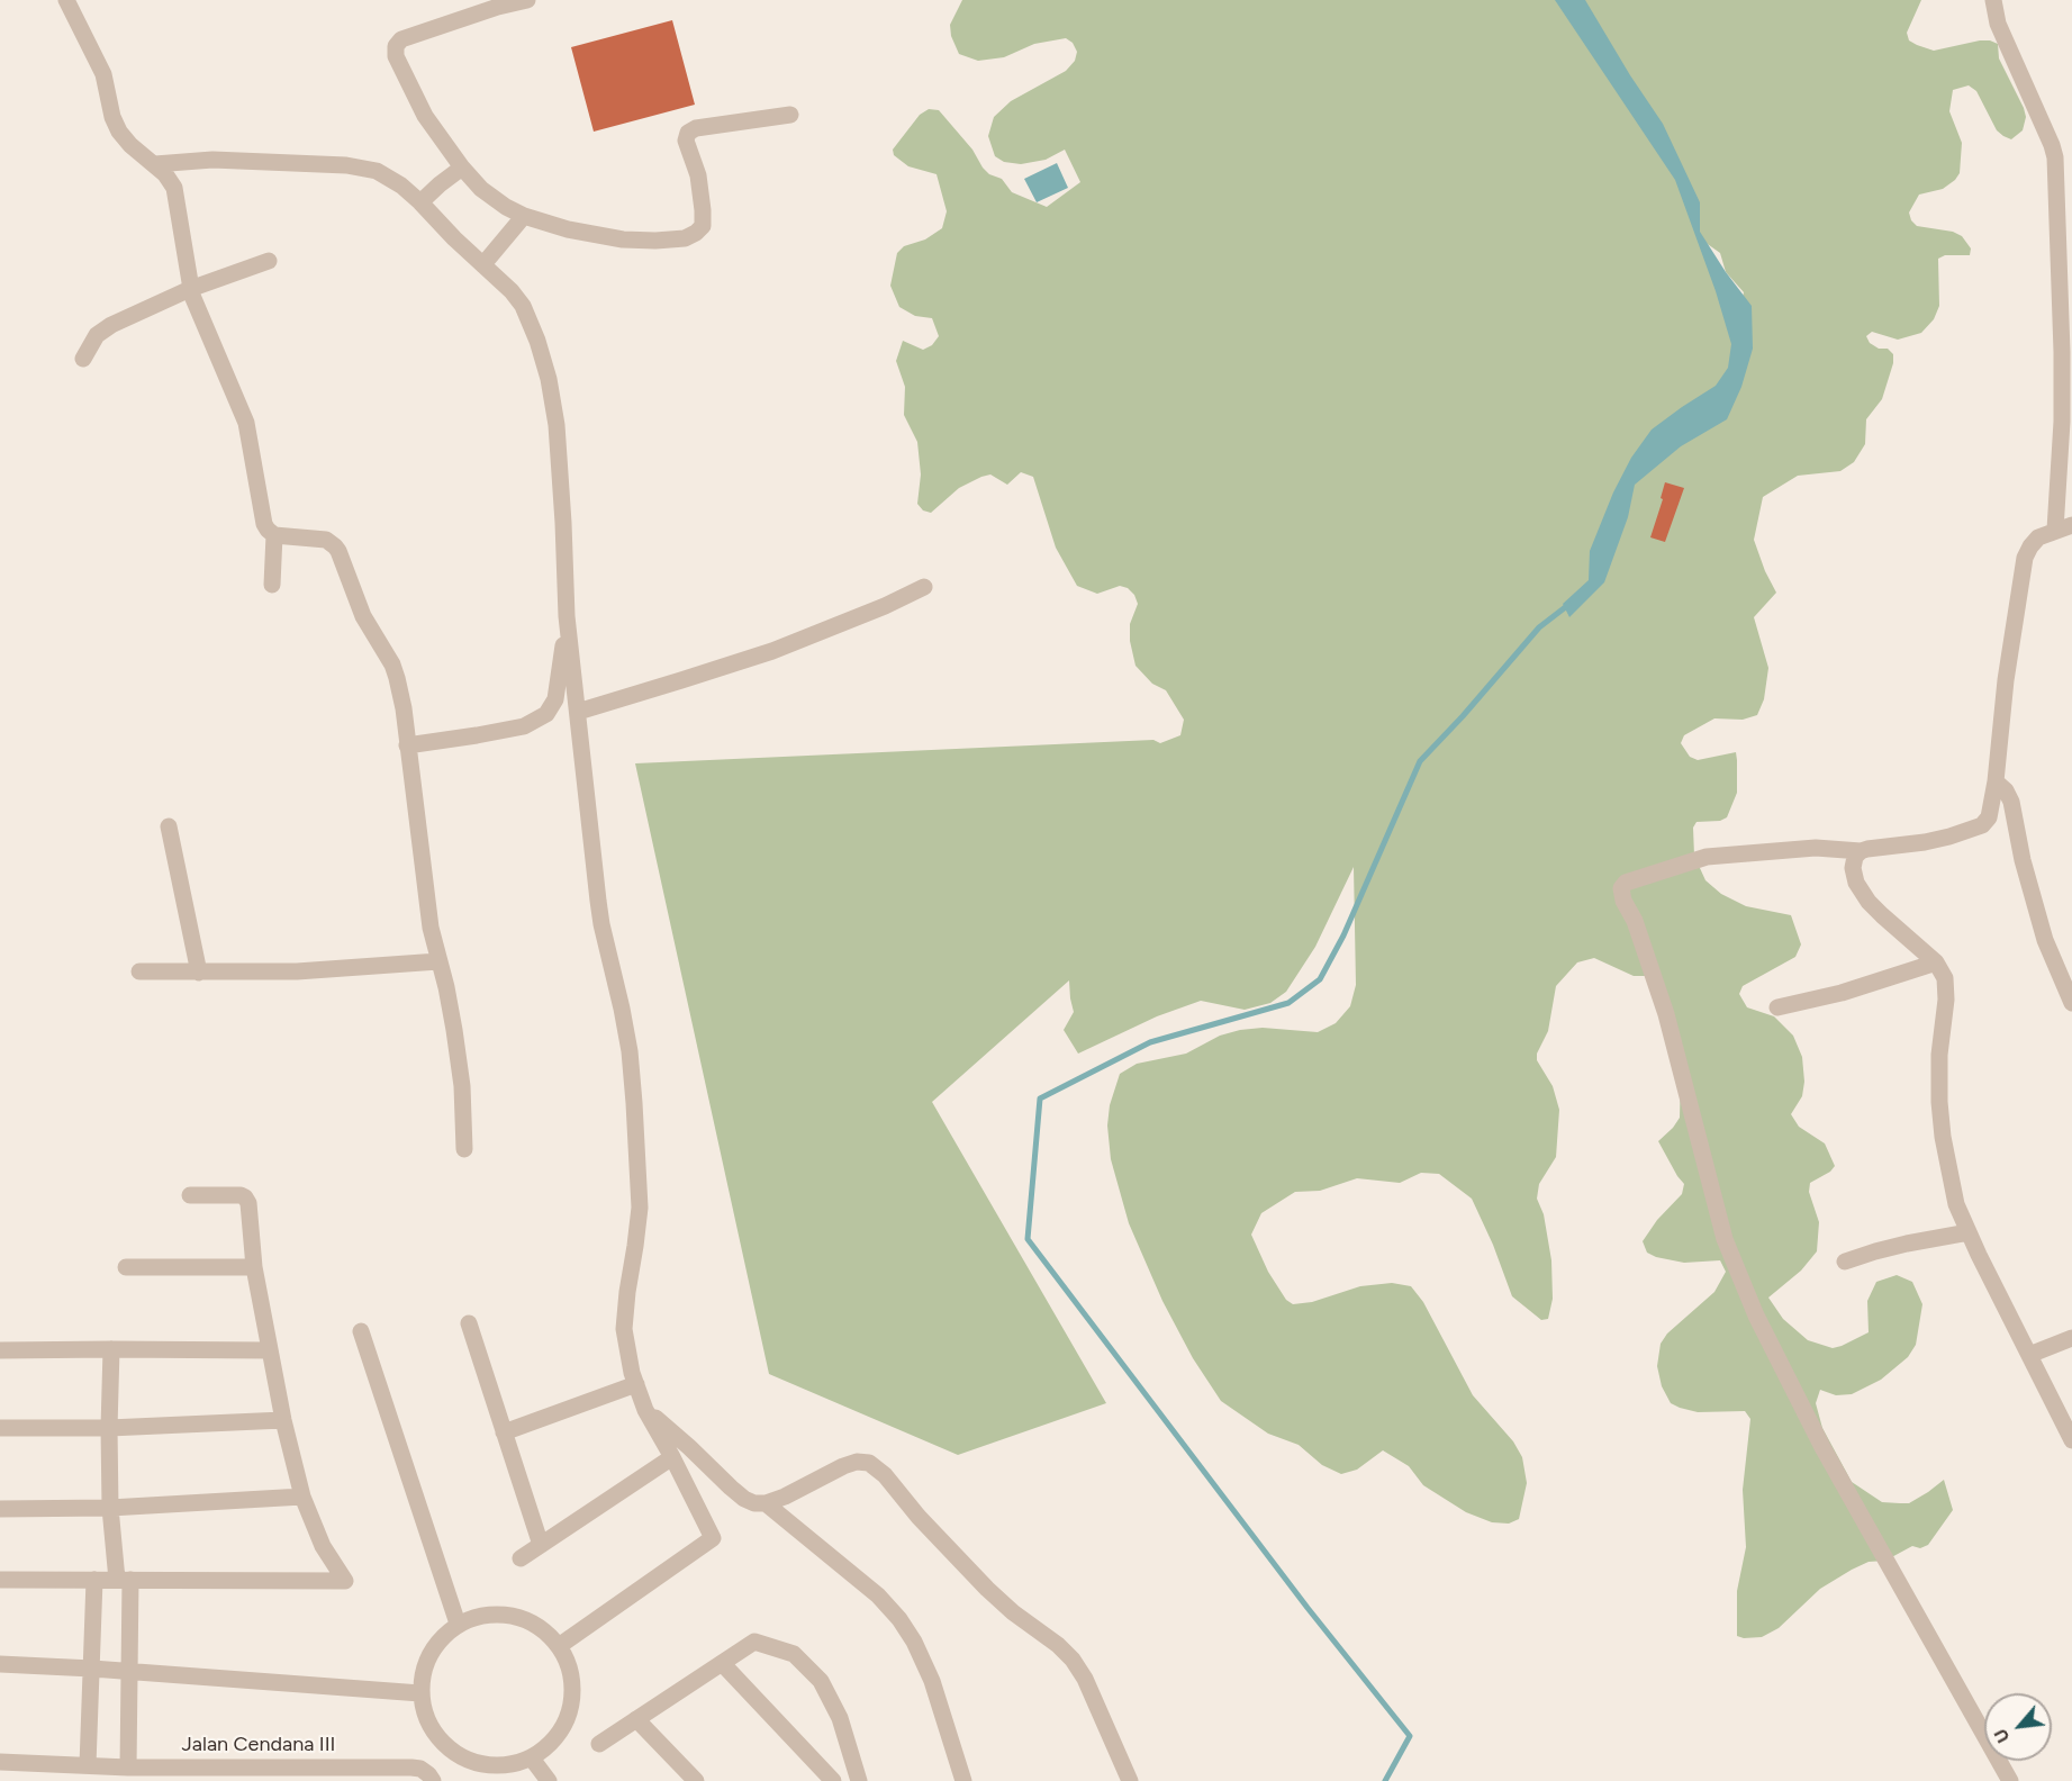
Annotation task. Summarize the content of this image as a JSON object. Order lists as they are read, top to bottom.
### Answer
{
  "streets": {
    "street": ["Jalan Cendana III"]
  },
  "north": "bottom left"
}
